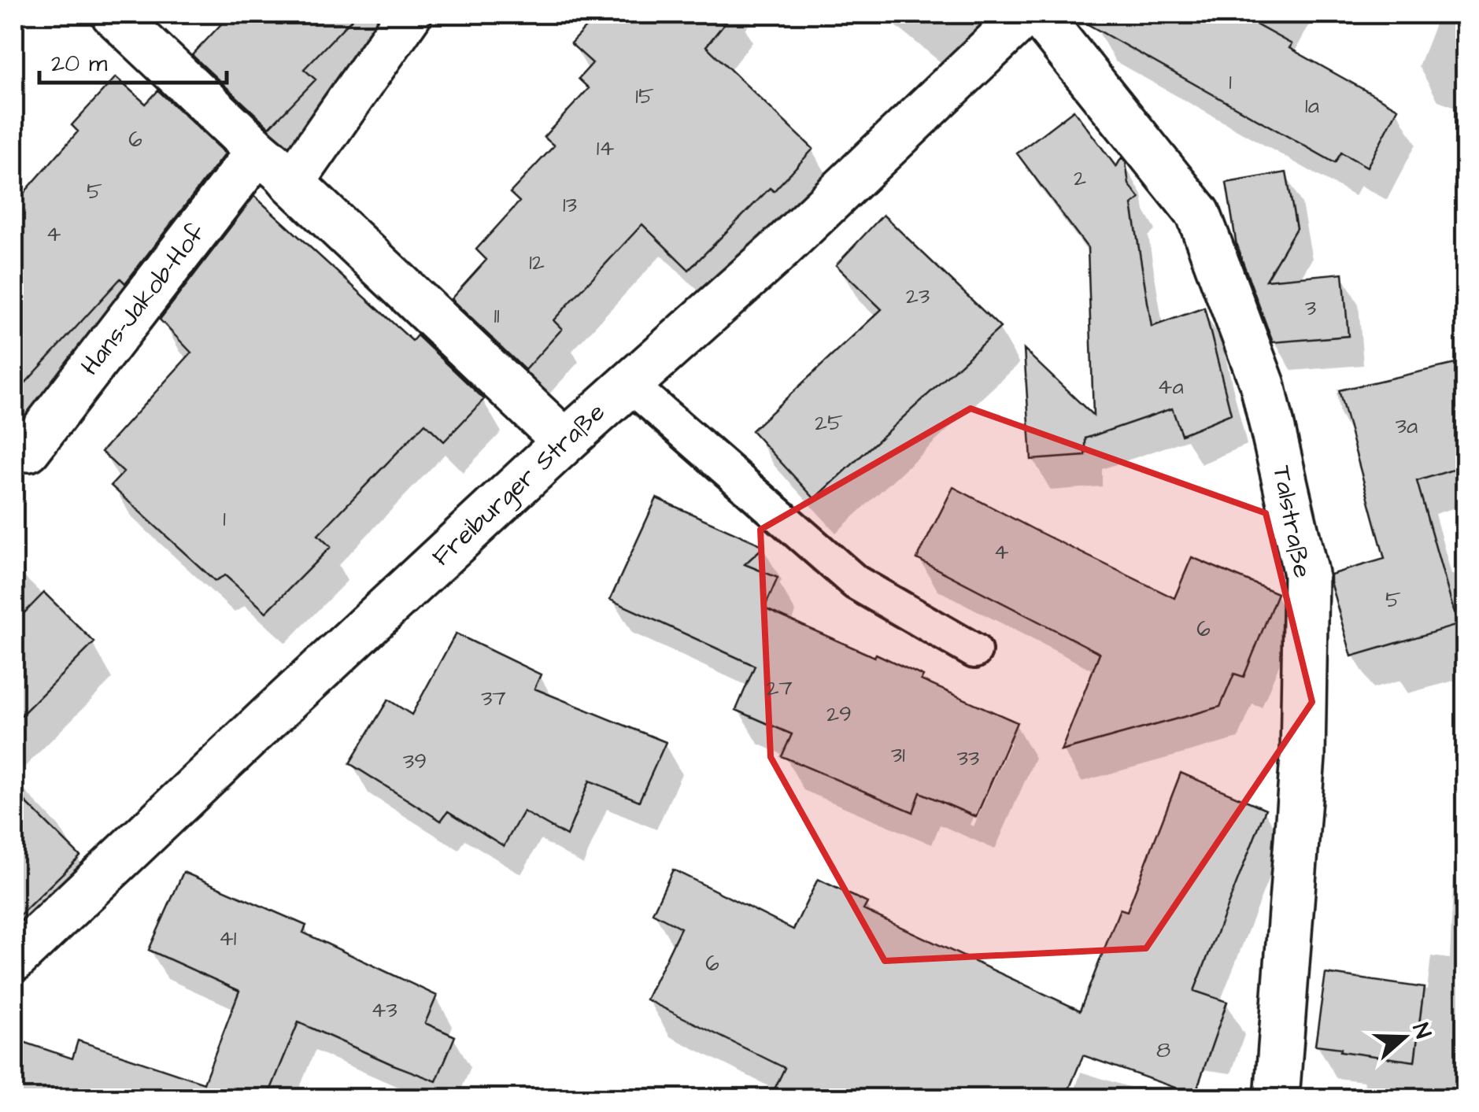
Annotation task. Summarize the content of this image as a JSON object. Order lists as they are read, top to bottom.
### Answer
{
  "streets": {
    "street": ["Hans-Jakob-Hof", "Freiburger Straße", "Talstraße"]
  },
  "house_numbers": [
    "1",
    "15",
    "1a",
    "6",
    "14",
    "2",
    "5",
    "13",
    "4",
    "12",
    "23",
    "3",
    "11",
    "4a",
    "25",
    "3a",
    "1",
    "4",
    "5",
    "6",
    "27",
    "37",
    "29",
    "31",
    "33",
    "39",
    "41",
    "6",
    "43",
    "8"
  ],
  "scale_bar": "20 m",
  "north": "right"
}
